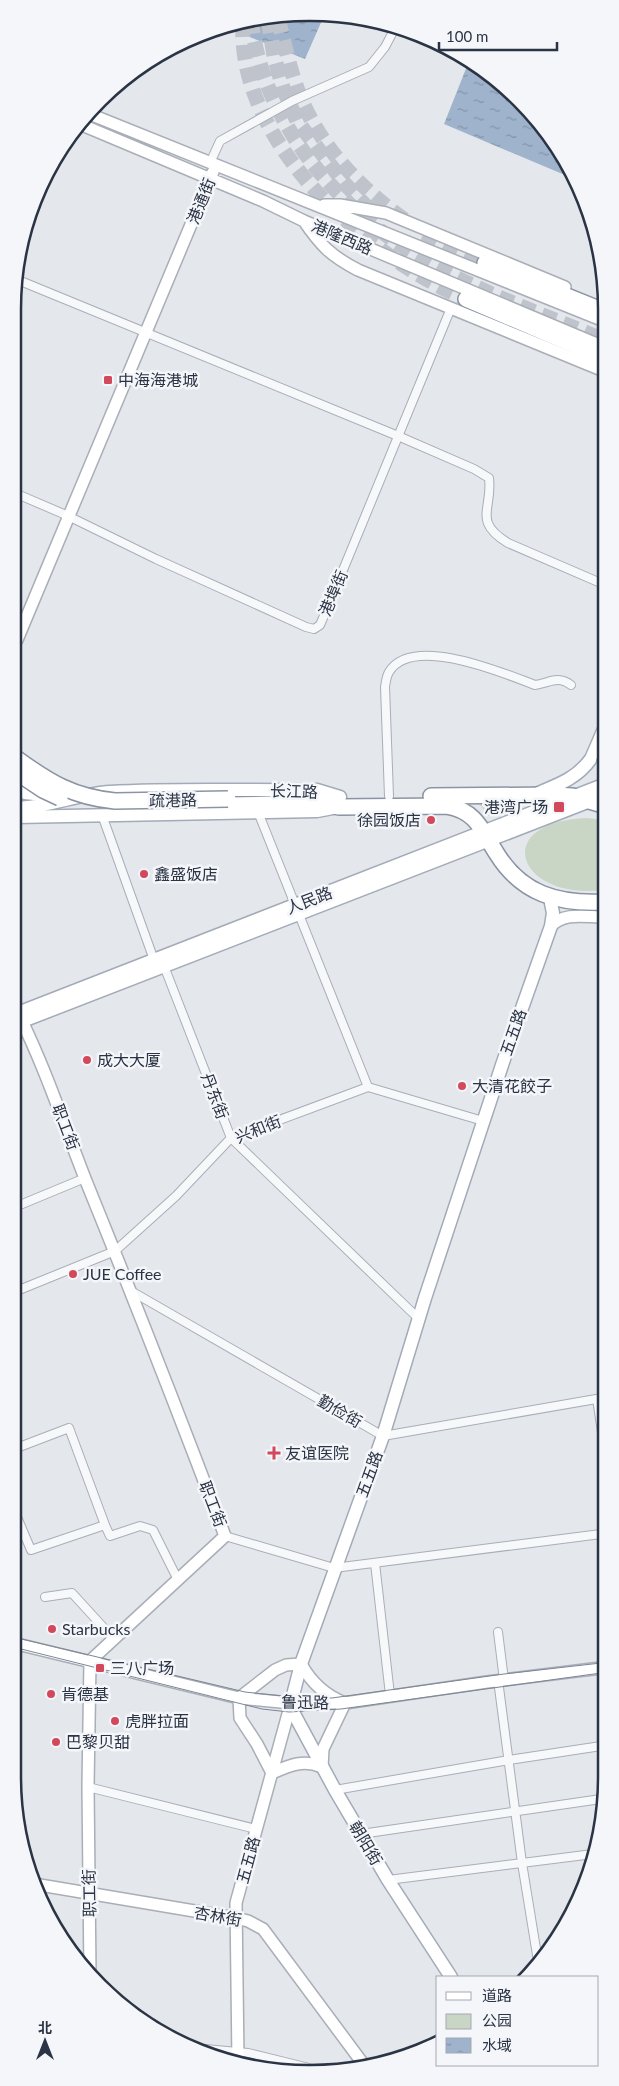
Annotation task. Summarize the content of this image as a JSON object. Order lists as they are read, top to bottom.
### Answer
{
  "streets": {
    "highway": ["长江路", "疏港路"],
    "main road": [
      "港通街",
      "港隆西路",
      "人民路",
      "五五路",
      "职工街",
      "鲁迅路",
      "朝阳街",
      "杏林街"
    ],
    "street": [
      "港埠街",
      "丹东街",
      "兴和街",
      "勤俭街"
    ]
  },
  "crossings": [
    ["港通街", "港隆西路"],
    ["港通街", "港埠街"],
    ["长江路", "疏港路"],
    ["长江路", "人民路"],
    ["长江路", "五五路"],
    ["人民路", "丹东街"],
    ["五五路", "丹东街"],
    ["五五路", "勤俭街"],
    ["五五路", "鲁迅路"],
    ["五五路", "朝阳街"],
    ["五五路", "杏林街"],
    ["丹东街", "兴和街"],
    ["职工街", "兴和街"],
    ["职工街", "勤俭街"],
    ["职工街", "鲁迅路"],
    ["职工街", "杏林街"],
    ["鲁迅路", "朝阳街"]
  ],
  "places": {
    "transit": ["中海海港城", "港湾广场", "三八广场"],
    "other": [
      "徐园饭店",
      "鑫盛饭店",
      "成大大厦",
      "大清花餃子",
      "JUE Coffee",
      "Starbucks",
      "肯德基",
      "虎胖拉面",
      "巴黎贝甜"
    ],
    "health": ["友谊医院"]
  },
  "legend": ["道路", "公园", "水域"],
  "scale_bar": "100 m",
  "north": "top"
}
